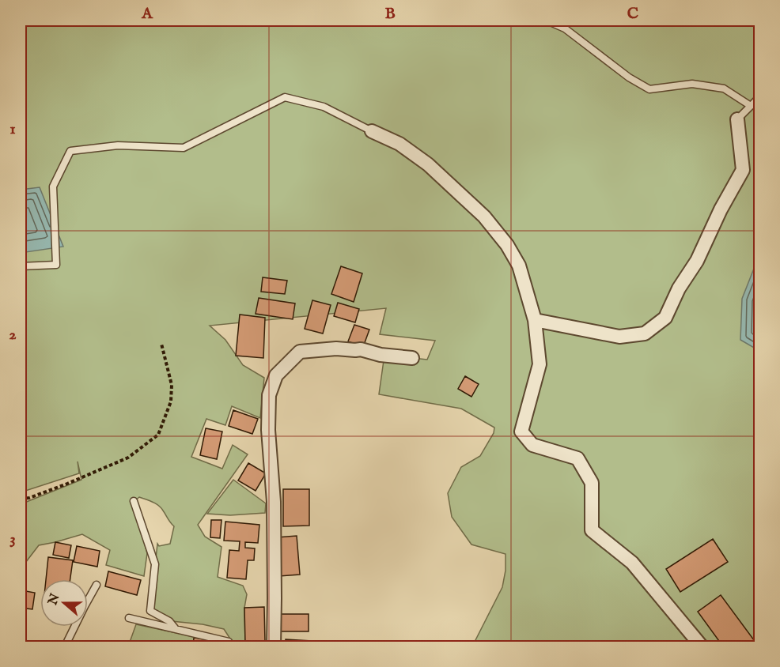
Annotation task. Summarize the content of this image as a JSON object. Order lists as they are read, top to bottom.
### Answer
{
  "north": "left",
  "grid": {
    "columns": ["A", "B", "C"],
    "rows": ["1", "2", "3"]
  }
}
